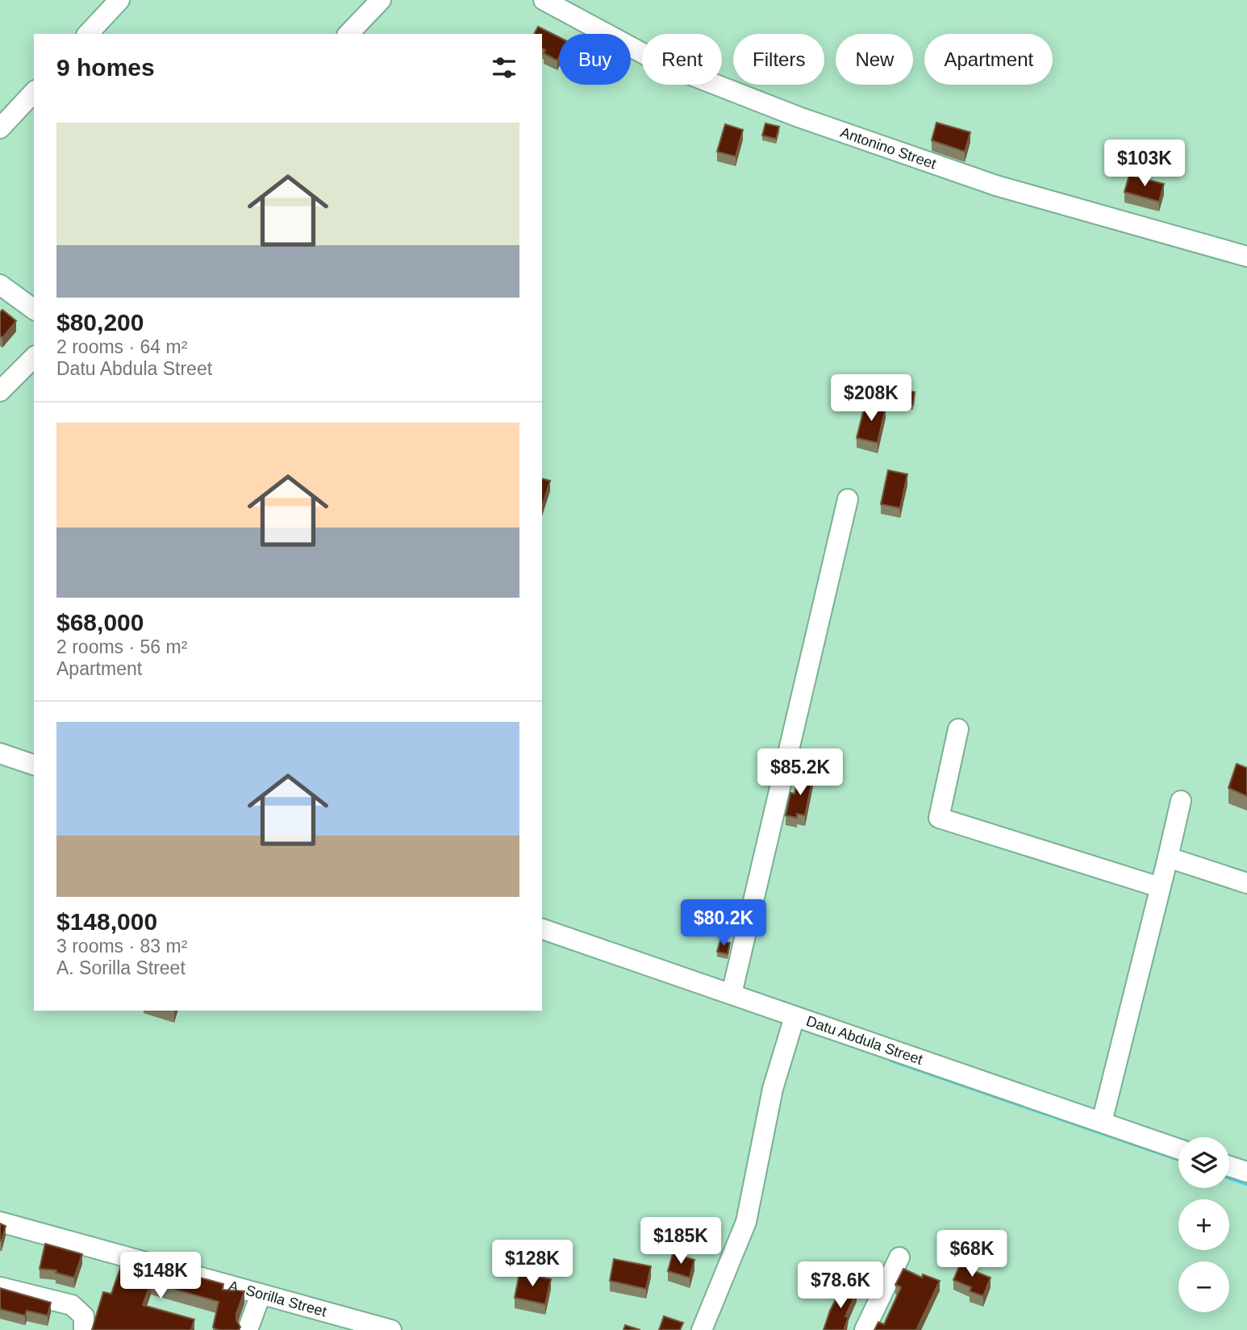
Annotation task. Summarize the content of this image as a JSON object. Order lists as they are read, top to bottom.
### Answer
{
  "streets": {
    "street": ["Antonino Street", "Datu Abdula Street", "A. Sorilla Street"]
  },
  "page": {
    "chip": [
      "Buy",
      "Rent",
      "Filters",
      "New",
      "Apartment"
    ],
    "heading": "9 homes",
    "list": [
      {
        "name": "$80,200",
        "note": "2 rooms · 64 m² · Datu Abdula Street"
      },
      {
        "name": "$68,000",
        "note": "2 rooms · 56 m² · Apartment"
      },
      {
        "name": "$148,000",
        "note": "3 rooms · 83 m² · A. Sorilla Street"
      }
    ],
    "price": [
      "$103K",
      "$208K",
      "$85.2K",
      "$80.2K",
      "$185K",
      "$68K",
      "$128K",
      "$148K",
      "$78.6K"
    ],
    "map_buttons": ["+", "−"]
  }
}
